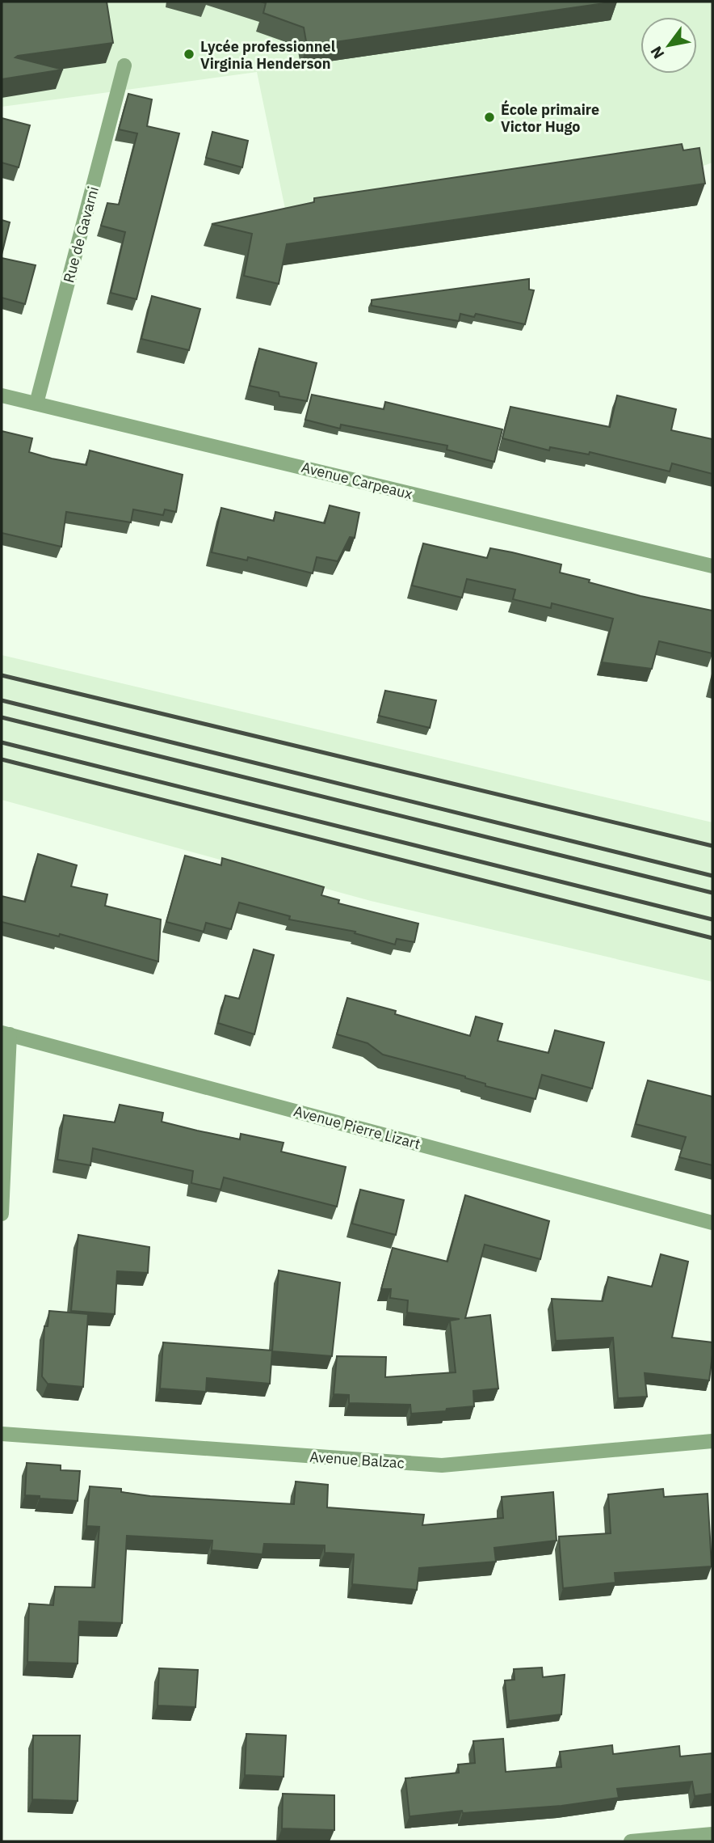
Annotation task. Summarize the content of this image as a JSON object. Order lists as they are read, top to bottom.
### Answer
{
  "streets": {
    "street": [
      "Rue de Gavarni",
      "Avenue Carpeaux",
      "Avenue Pierre Lizart",
      "Avenue Balzac"
    ]
  },
  "crossings": [
    ["Rue de Gavarni", "Avenue Carpeaux"]
  ],
  "places": ["Lycée professionnel Virginia Henderson", "École primaire Victor Hugo"],
  "north": "bottom left"
}
